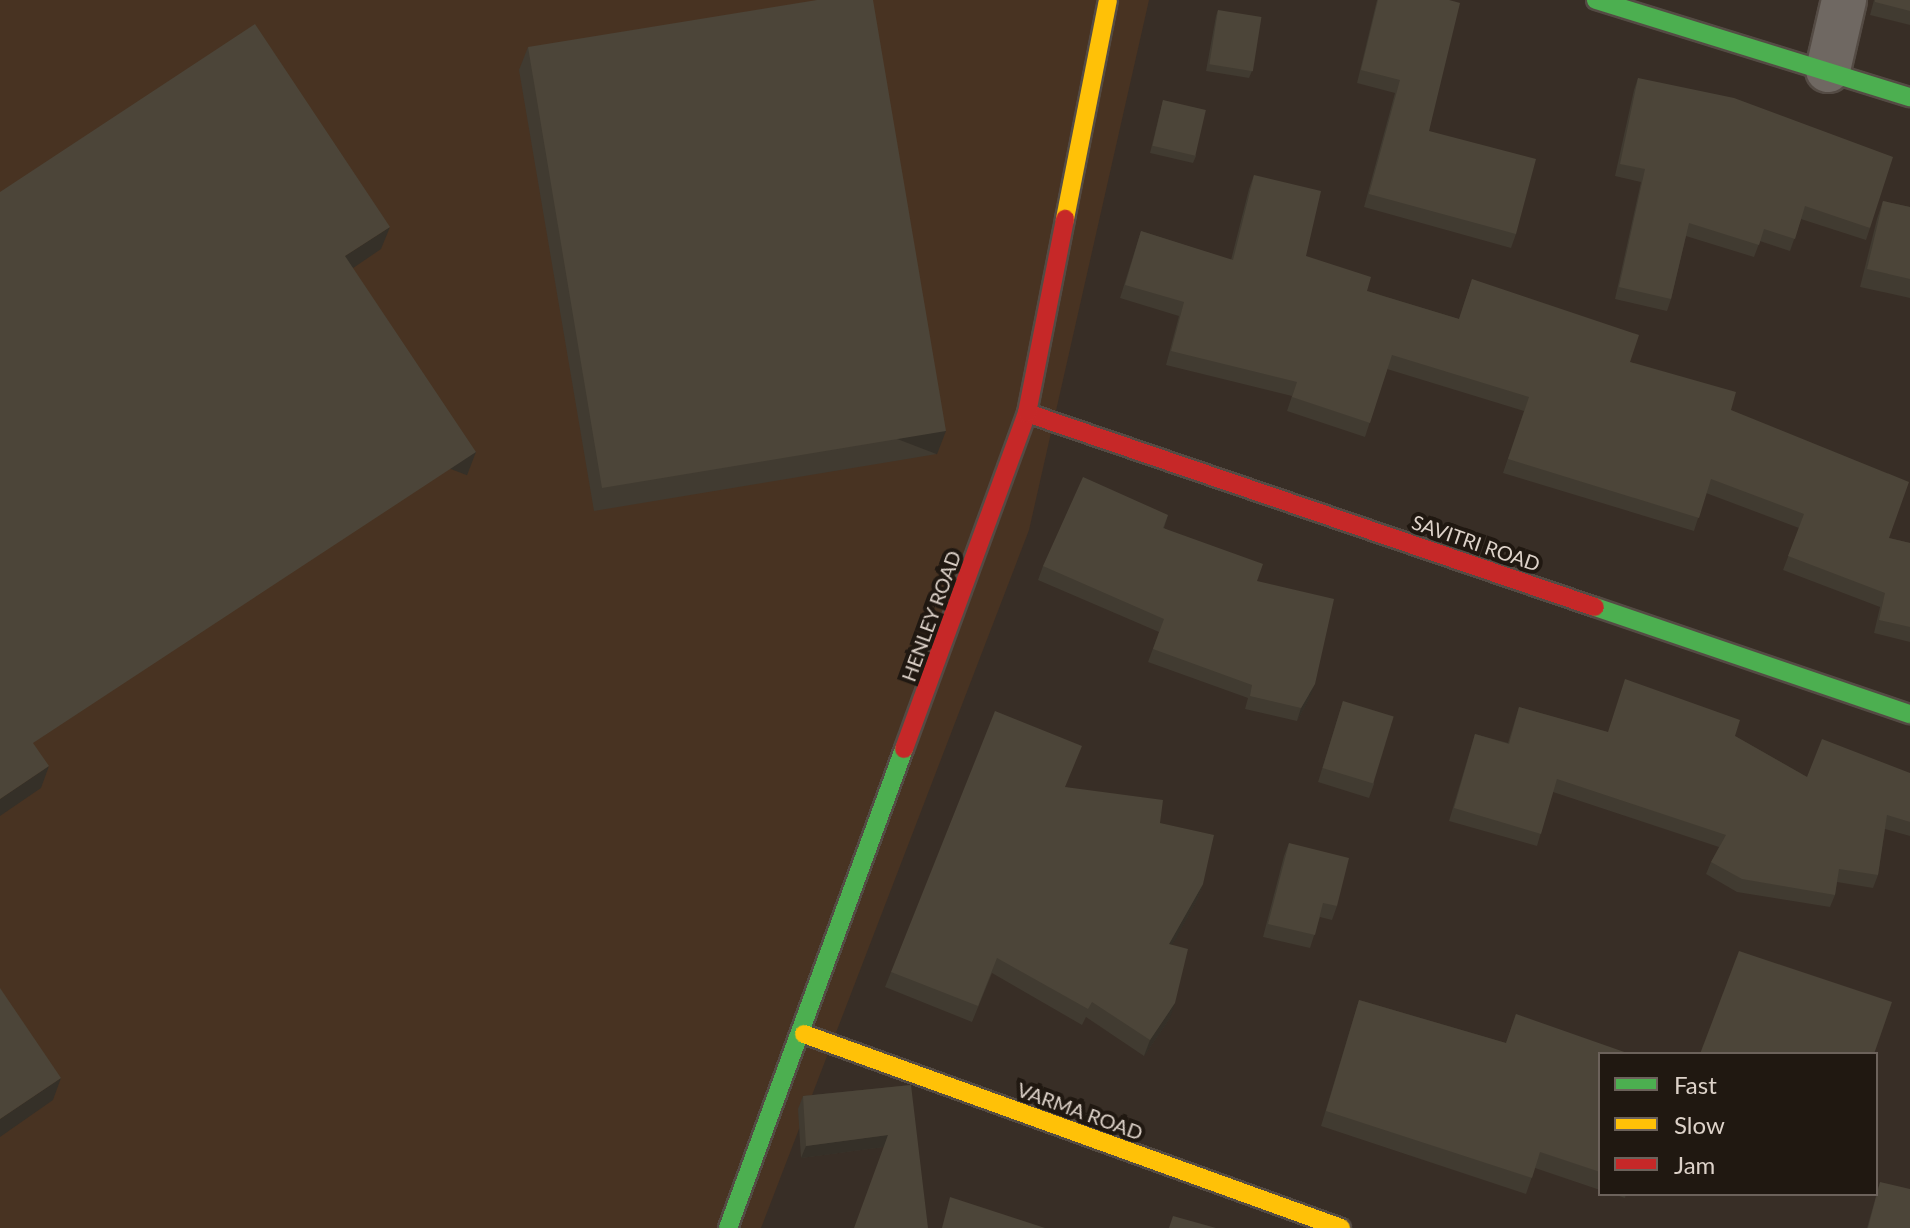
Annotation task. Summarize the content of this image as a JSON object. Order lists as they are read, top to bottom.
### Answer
{
  "streets": {
    "street": ["SAVITRI ROAD", "HENLEY ROAD", "VARMA ROAD"]
  },
  "crossings": [
    ["SAVITRI ROAD", "HENLEY ROAD"],
    ["HENLEY ROAD", "VARMA ROAD"]
  ],
  "legend": ["Fast", "Slow", "Jam"]
}
